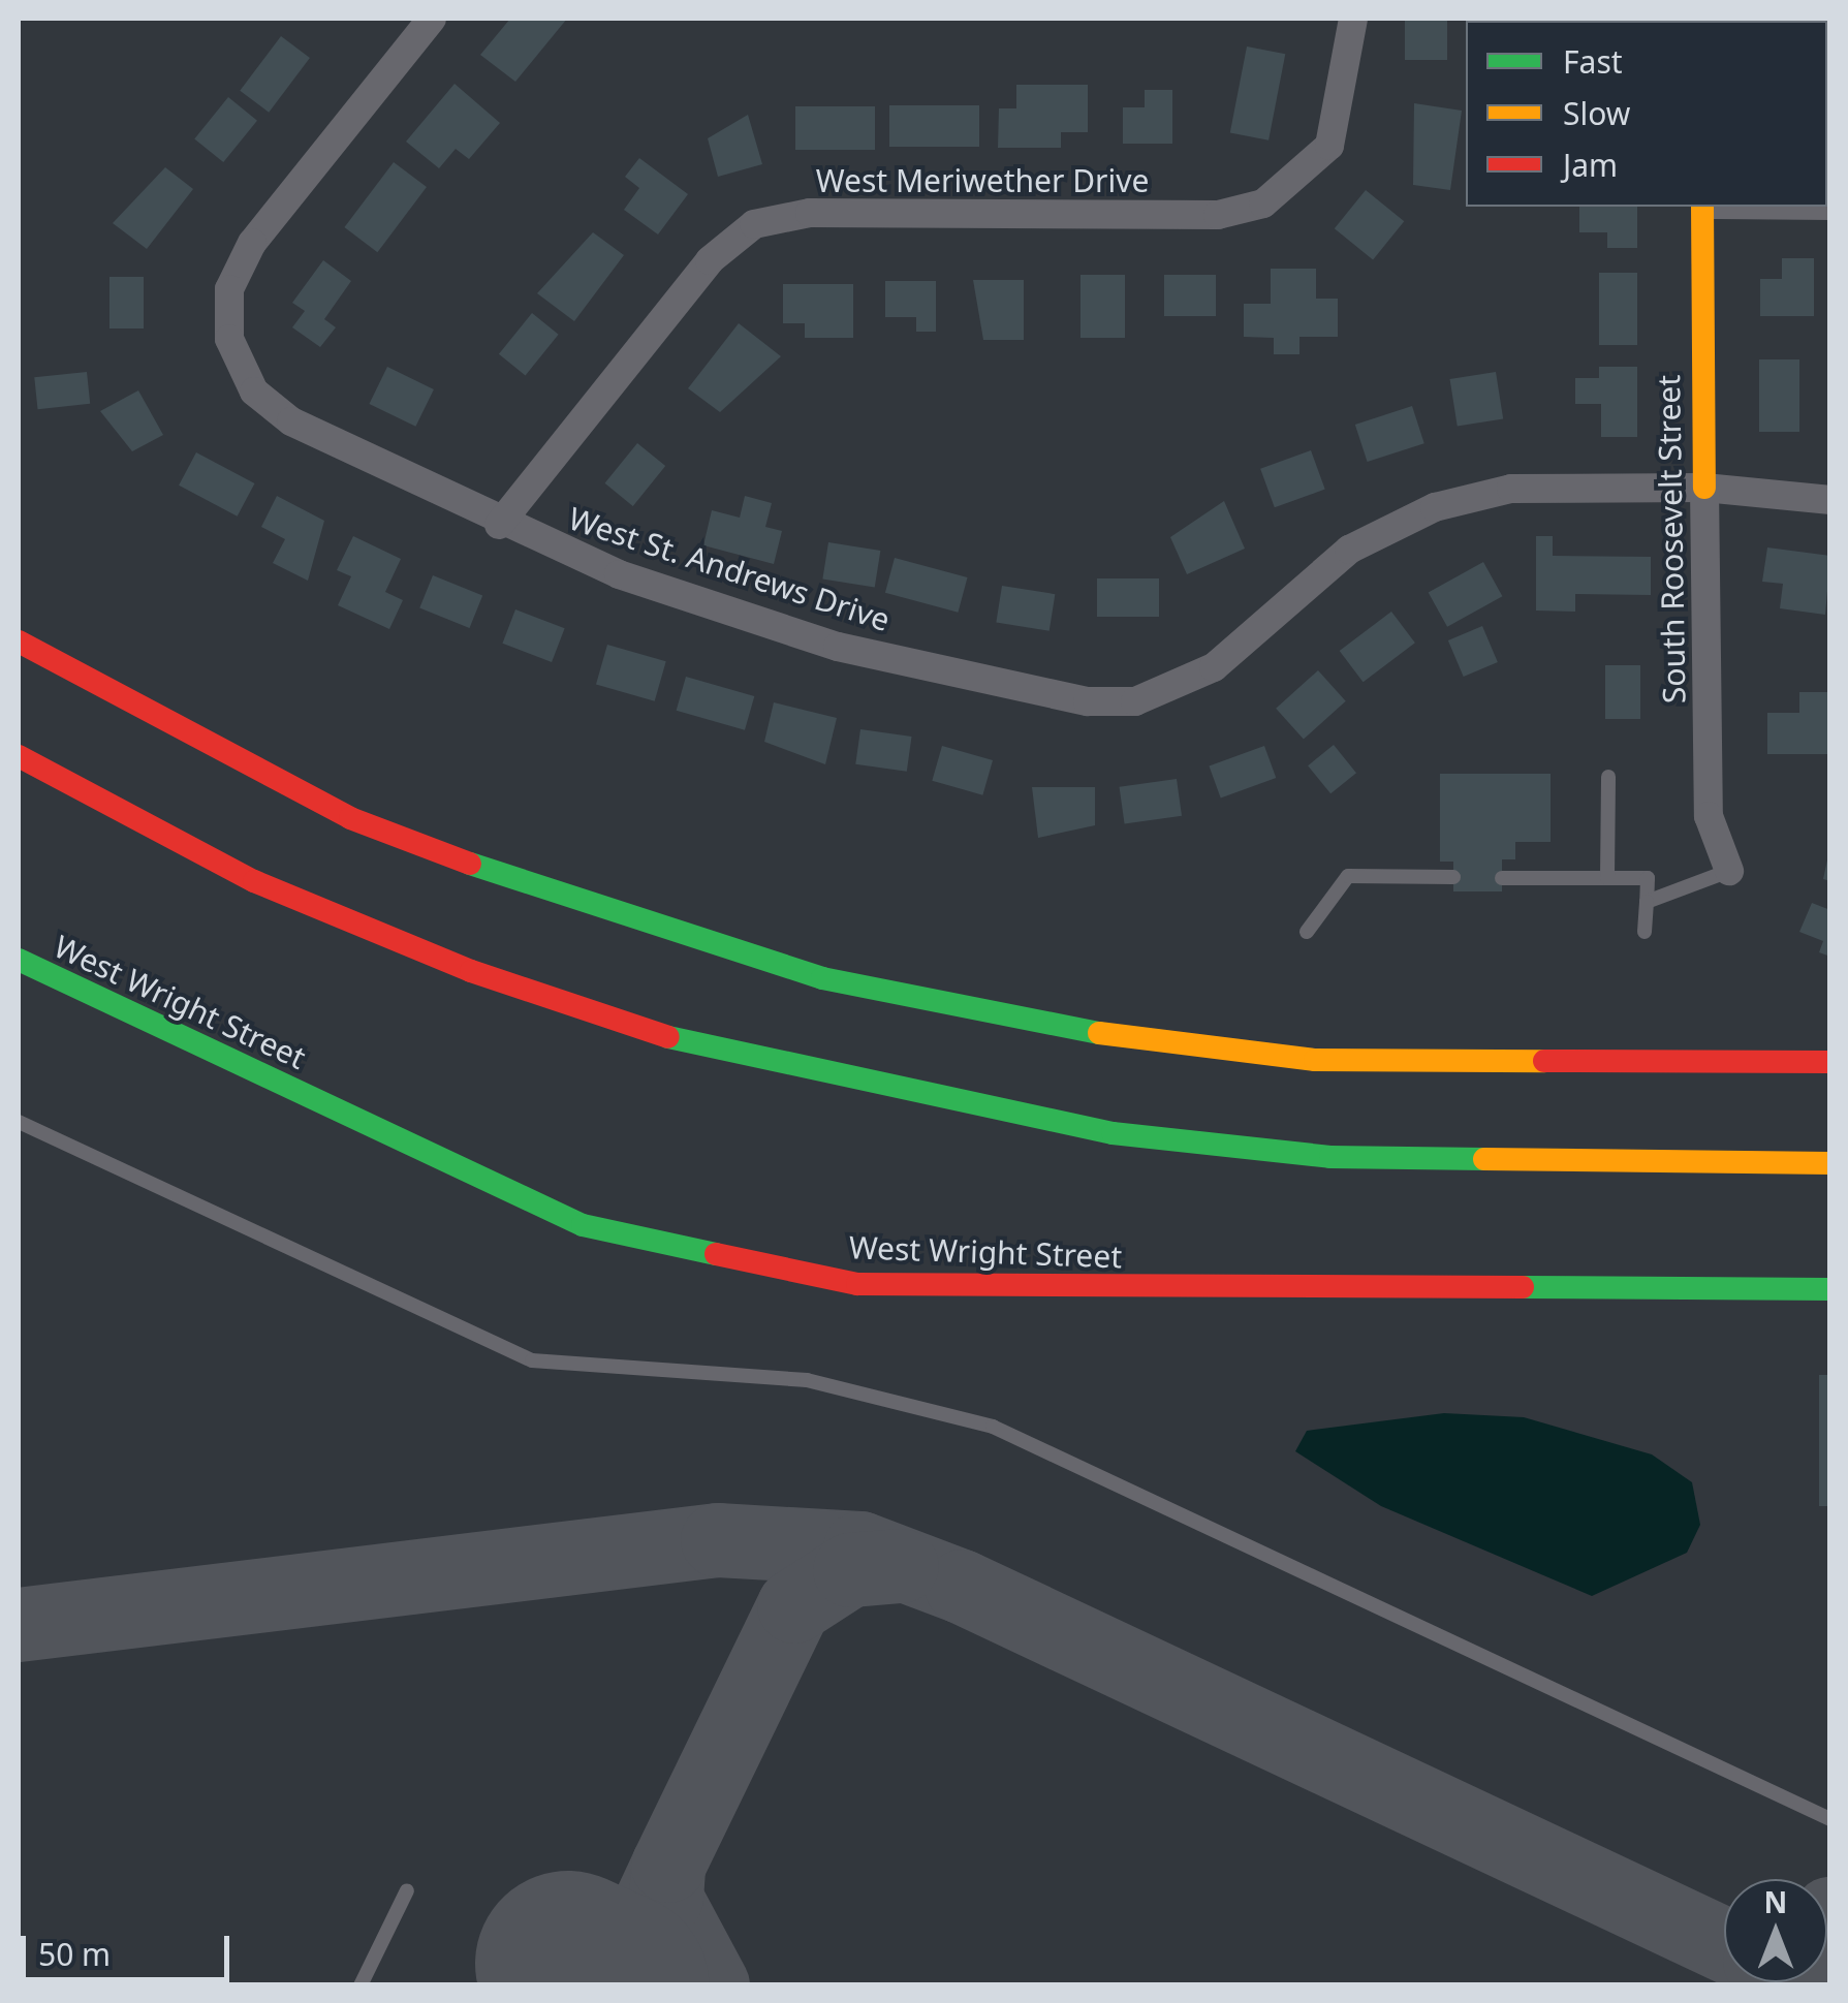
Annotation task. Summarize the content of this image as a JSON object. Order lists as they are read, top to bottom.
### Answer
{
  "streets": {
    "main road": ["South Roosevelt Street", "West Wright Street"],
    "street": ["West Meriwether Drive", "West St. Andrews Drive"]
  },
  "crossings": [
    ["West Meriwether Drive", "West St. Andrews Drive"],
    ["South Roosevelt Street", "West St. Andrews Drive"]
  ],
  "legend": ["Fast", "Slow", "Jam"],
  "scale_bar": "50 m",
  "north": "top"
}
